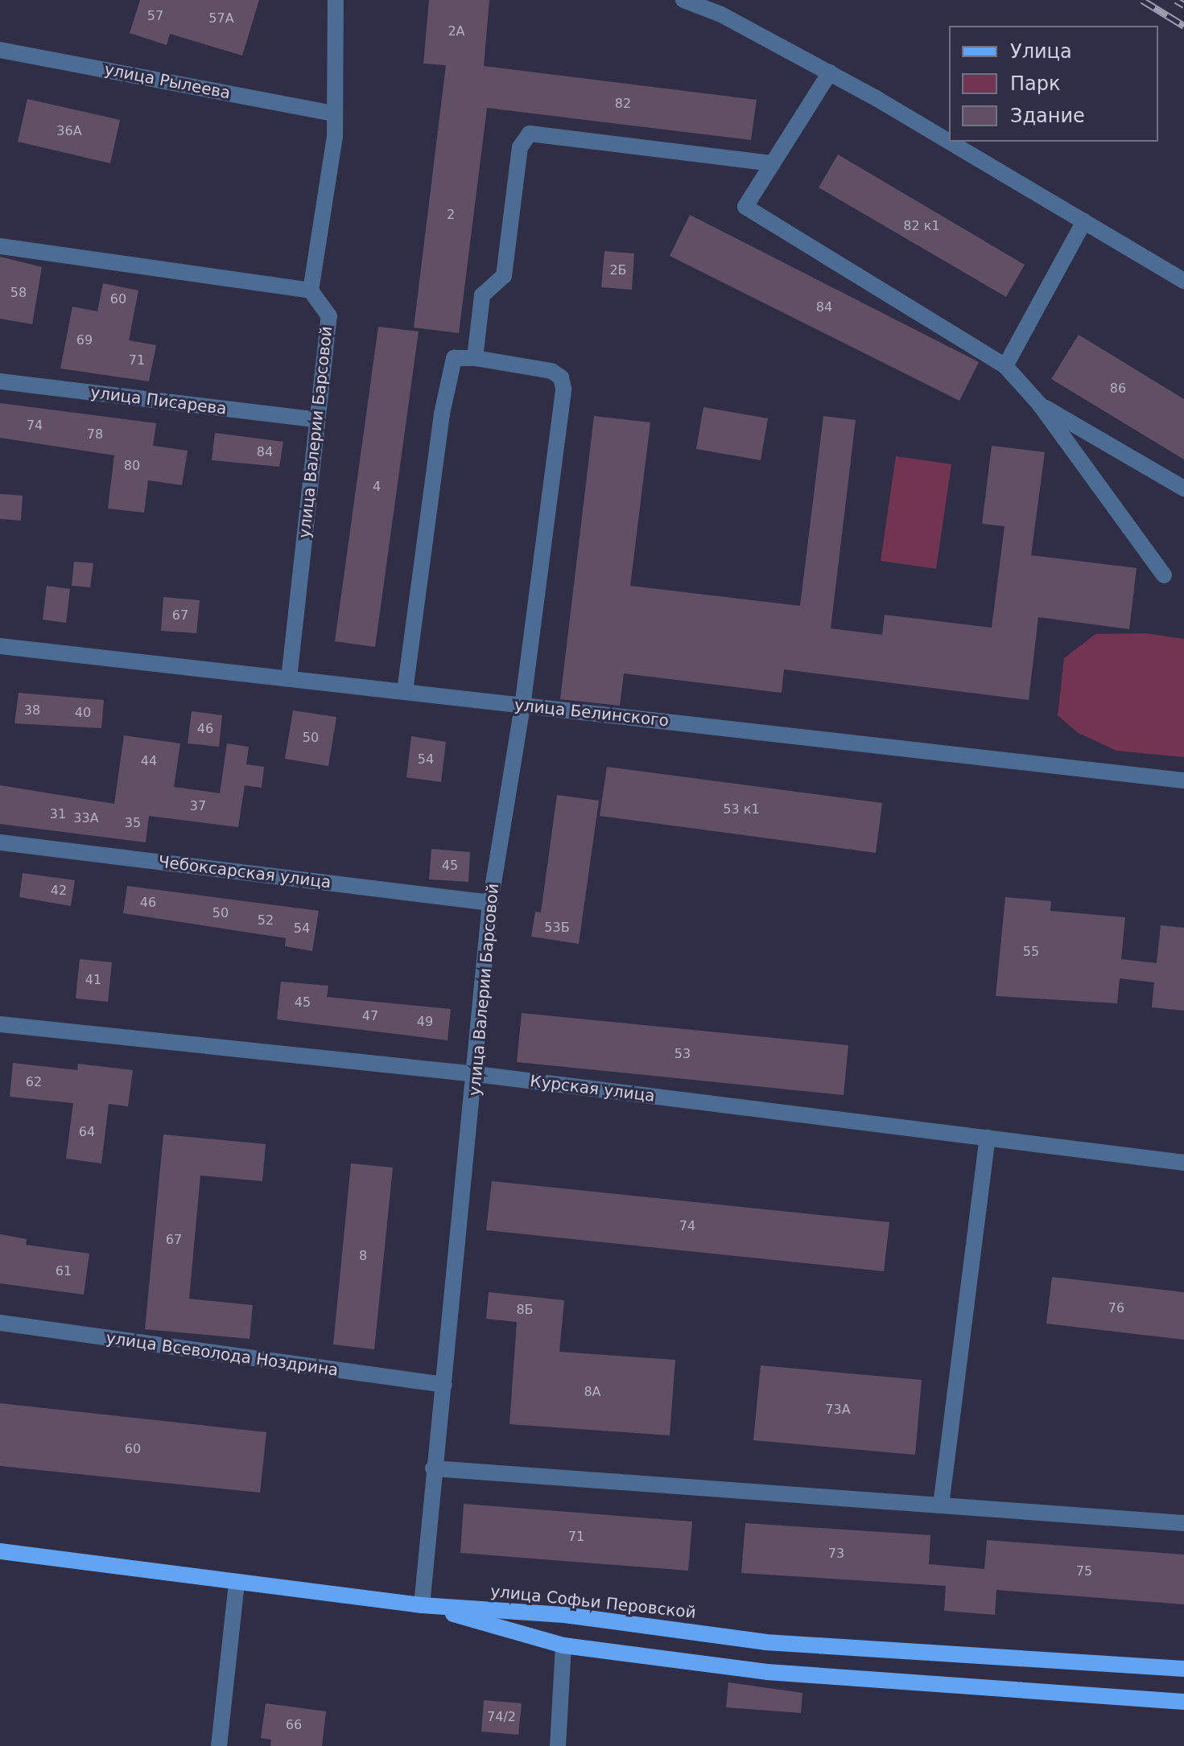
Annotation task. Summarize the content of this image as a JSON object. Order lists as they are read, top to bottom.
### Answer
{
  "streets": {
    "main road": ["улица Софьи Перовской"],
    "street": [
      "улица Рылеева",
      "улица Писарева",
      "улица Валерии Барсовой",
      "улица Белинского",
      "Чебоксарская улица",
      "Курская улица",
      "улица Всеволода Ноздрина"
    ]
  },
  "crossings": [
    ["улица Писарева", "улица Валерии Барсовой"],
    ["улица Валерии Барсовой", "улица Белинского"],
    ["улица Валерии Барсовой", "Чебоксарская улица"],
    ["улица Валерии Барсовой", "Курская улица"],
    ["улица Валерии Барсовой", "улица Всеволода Ноздрина"],
    ["улица Валерии Барсовой", "улица Софьи Перовской"]
  ],
  "house_numbers": [
    "57",
    "57А",
    "2А",
    "82",
    "36А",
    "2",
    "82 к1",
    "2Б",
    "58",
    "60",
    "84",
    "69",
    "71",
    "86",
    "74",
    "78",
    "84",
    "80",
    "4",
    "67",
    "38",
    "40",
    "46",
    "50",
    "54",
    "44",
    "37",
    "53 к1",
    "31",
    "33А",
    "35",
    "45",
    "42",
    "46",
    "50",
    "52",
    "53Б",
    "54",
    "55",
    "41",
    "45",
    "47",
    "49",
    "53",
    "62",
    "64",
    "74",
    "67",
    "8",
    "61",
    "76",
    "8Б",
    "8А",
    "73А",
    "60",
    "71",
    "73",
    "75",
    "74/2",
    "66"
  ],
  "legend": ["Улица", "Парк", "Здание"]
}
